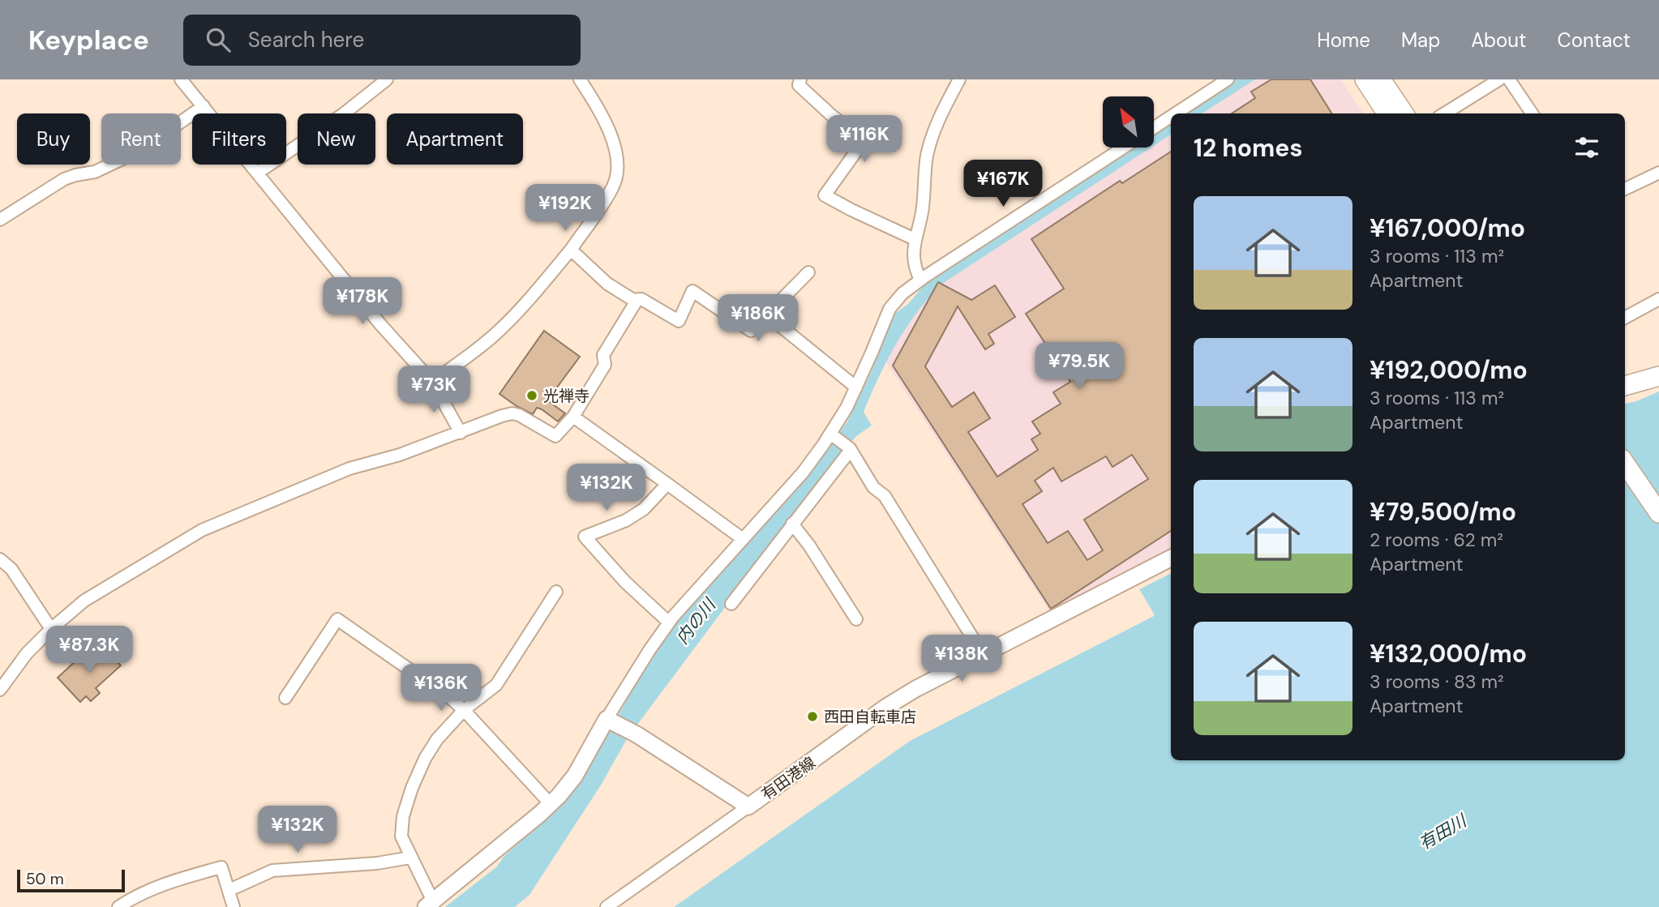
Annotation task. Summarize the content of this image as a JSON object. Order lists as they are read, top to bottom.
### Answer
{
  "streets": {
    "main road": ["有田港線"]
  },
  "water": ["内の川", "有田川"],
  "places": ["光禅寺", "西田自転車店"],
  "scale_bar": "50 m",
  "north": "top left",
  "page": {
    "header": "Keyplace",
    "search": "Search here",
    "nav": [
      "Home",
      "Map",
      "About",
      "Contact"
    ],
    "chip": [
      "Buy",
      "Rent",
      "Filters",
      "New",
      "Apartment"
    ],
    "heading": "12 homes",
    "price": [
      "¥116K",
      "¥167K",
      "¥192K",
      "¥178K",
      "¥186K",
      "¥79.5K",
      "¥73K",
      "¥132K",
      "¥87.3K",
      "¥138K",
      "¥136K",
      "¥132K"
    ],
    "list": [
      {
        "name": "¥167,000/mo",
        "note": "3 rooms · 113 m² · Apartment"
      },
      {
        "name": "¥192,000/mo",
        "note": "3 rooms · 113 m² · Apartment"
      },
      {
        "name": "¥79,500/mo",
        "note": "2 rooms · 62 m² · Apartment"
      },
      {
        "name": "¥132,000/mo",
        "note": "3 rooms · 83 m² · Apartment"
      }
    ],
    "scale": "50 m"
  }
}
